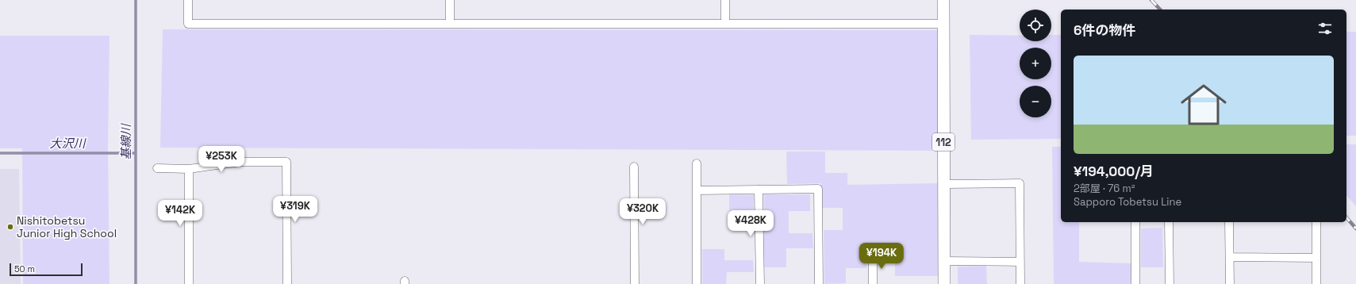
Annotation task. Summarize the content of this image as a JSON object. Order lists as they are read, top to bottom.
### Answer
{
  "streets": {
    "main road": ["112"]
  },
  "water": ["基線川", "大沢川"],
  "places": ["Nishitobetsu Junior High School"],
  "scale_bar": "50 m",
  "page": {
    "map_buttons": ["+", "−"],
    "heading": "6件の物件",
    "list": [
      {
        "name": "¥194,000/月",
        "note": "2部屋 · 76 m² · Sapporo Tobetsu Line"
      }
    ],
    "price": [
      "¥253K",
      "¥319K",
      "¥320K",
      "¥142K",
      "¥428K",
      "¥194K"
    ],
    "scale": "50 m"
  }
}
